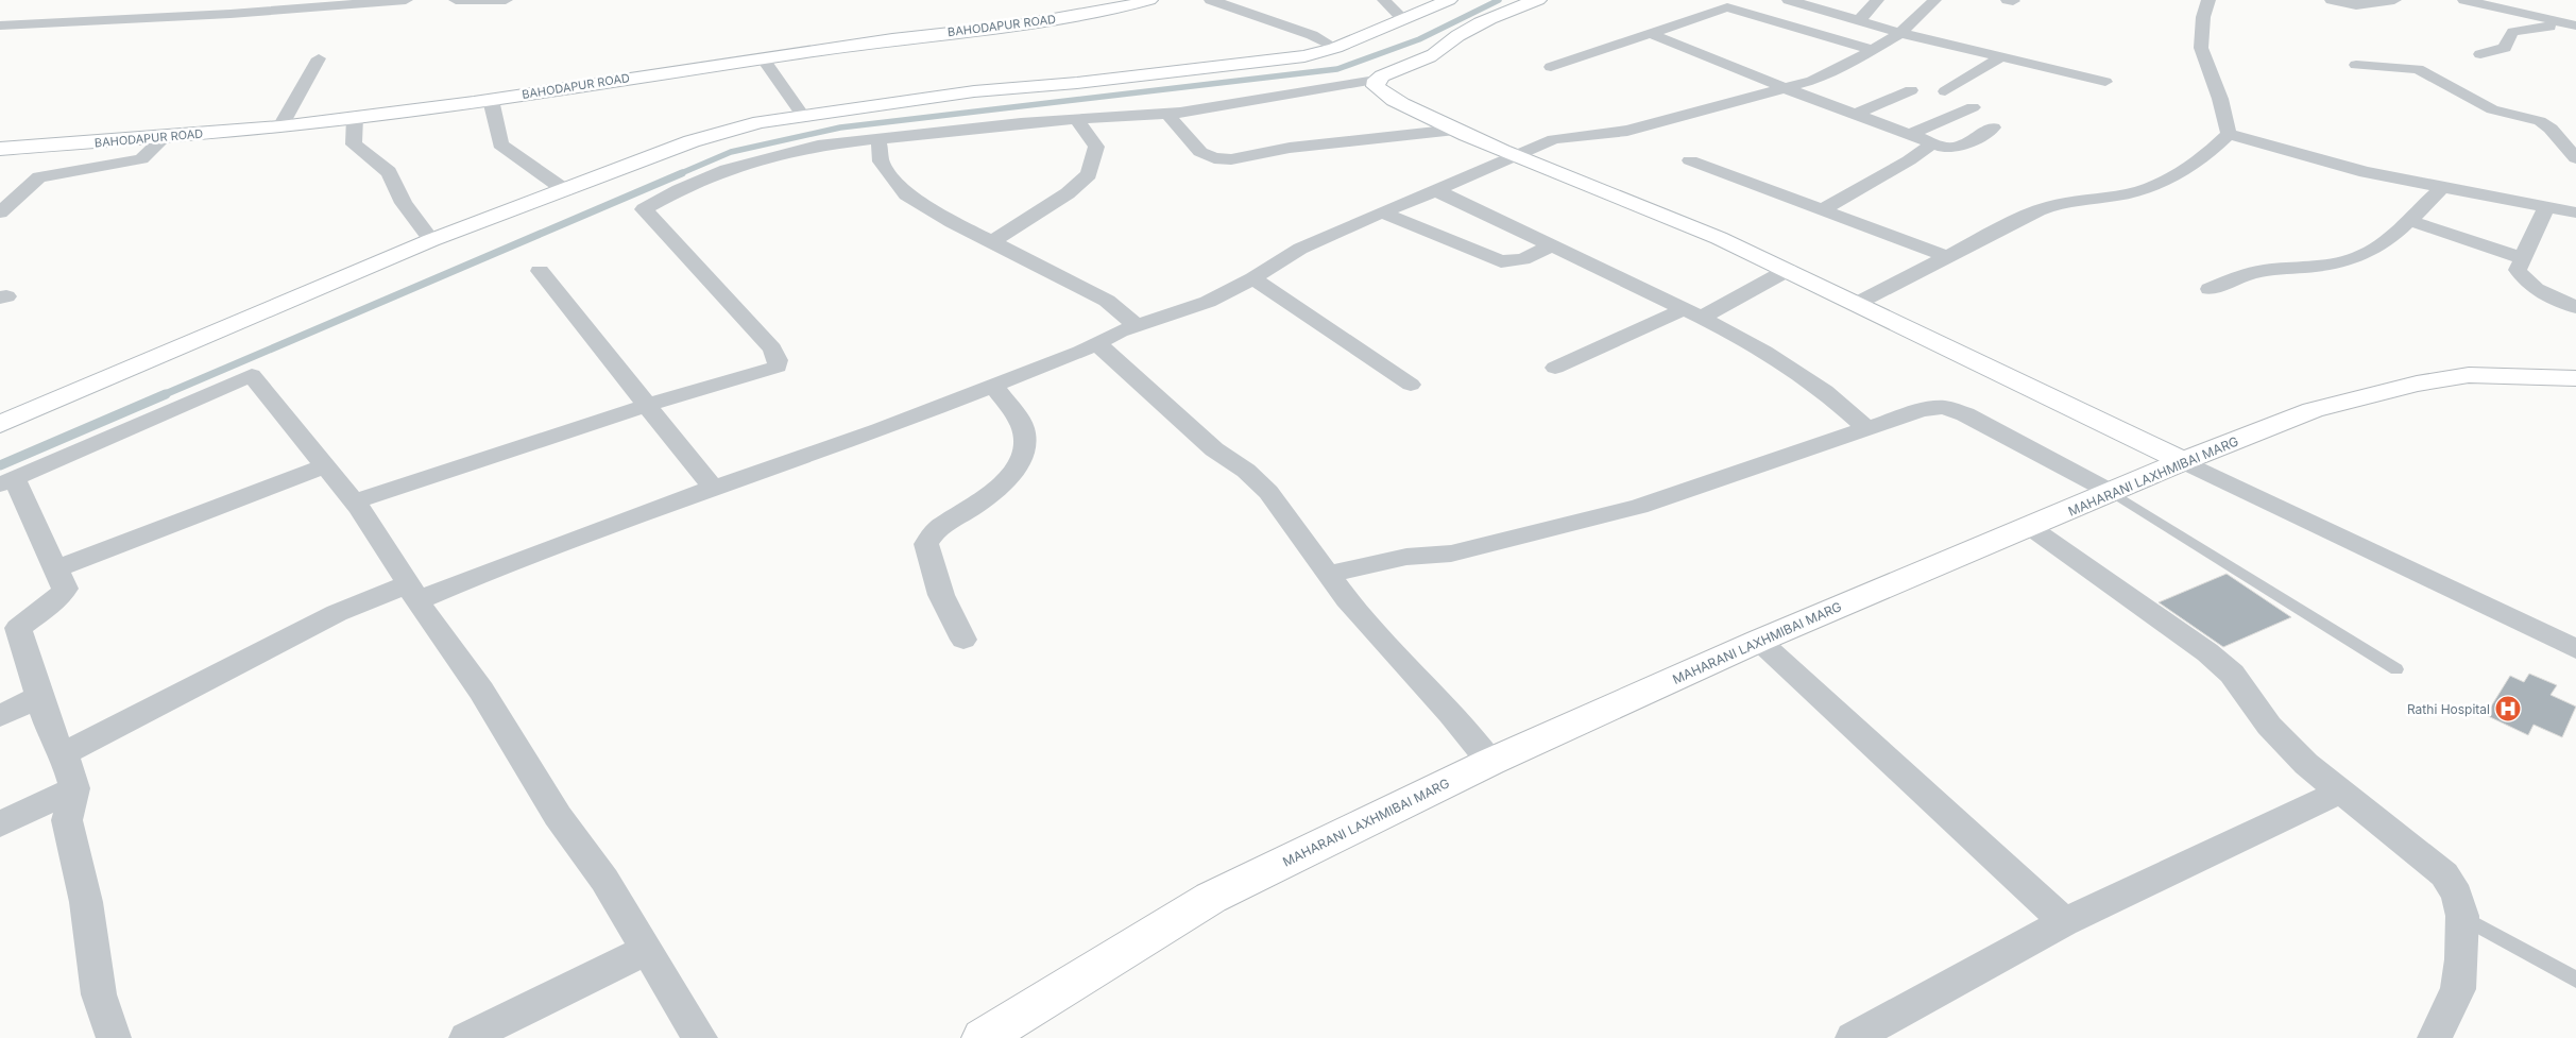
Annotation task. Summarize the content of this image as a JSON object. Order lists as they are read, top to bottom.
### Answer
{
  "streets": {
    "street": ["BAHODAPUR ROAD", "MAHARANI LAXHMIBAI MARG"]
  },
  "places": {
    "hospital": ["Rathi Hospital"]
  }
}
